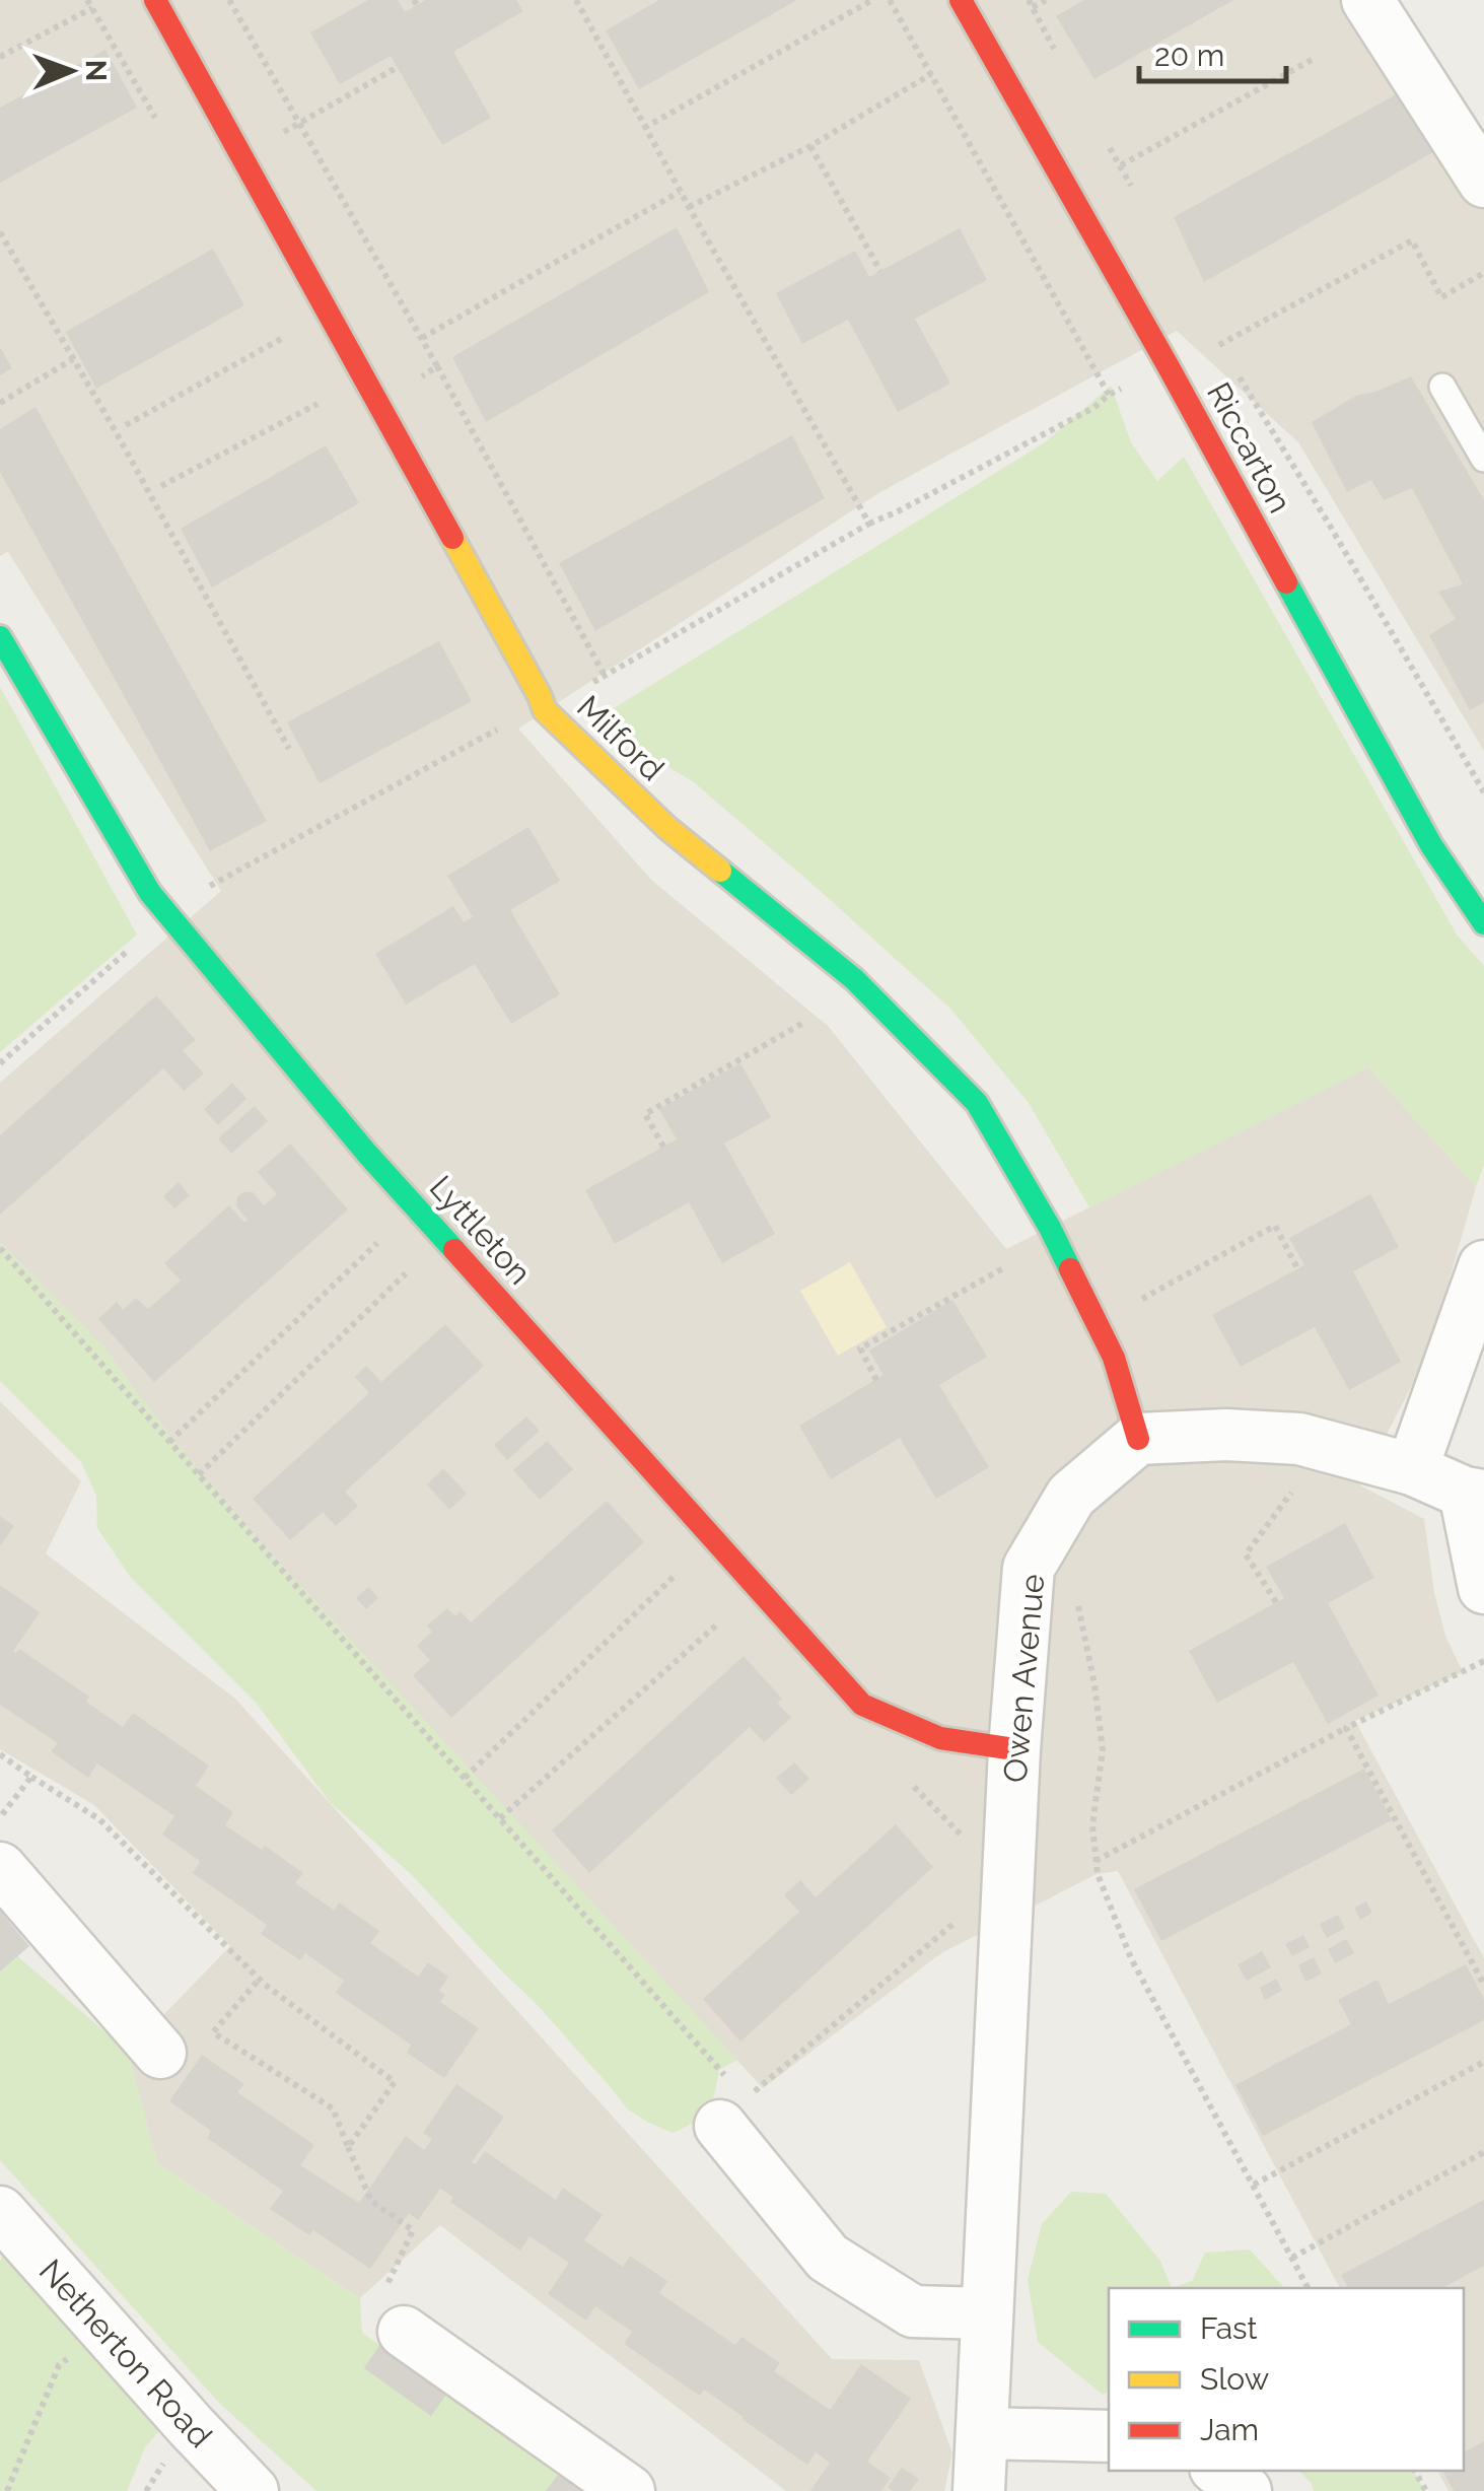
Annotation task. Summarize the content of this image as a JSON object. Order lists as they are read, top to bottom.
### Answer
{
  "streets": {
    "street": [
      "Riccarton",
      "Milford",
      "Lyttleton",
      "Owen Avenue",
      "Netherton Road"
    ]
  },
  "crossings": [
    ["Milford", "Owen Avenue"],
    ["Lyttleton", "Owen Avenue"]
  ],
  "legend": ["Fast", "Slow", "Jam"],
  "scale_bar": "20 m",
  "north": "right"
}
